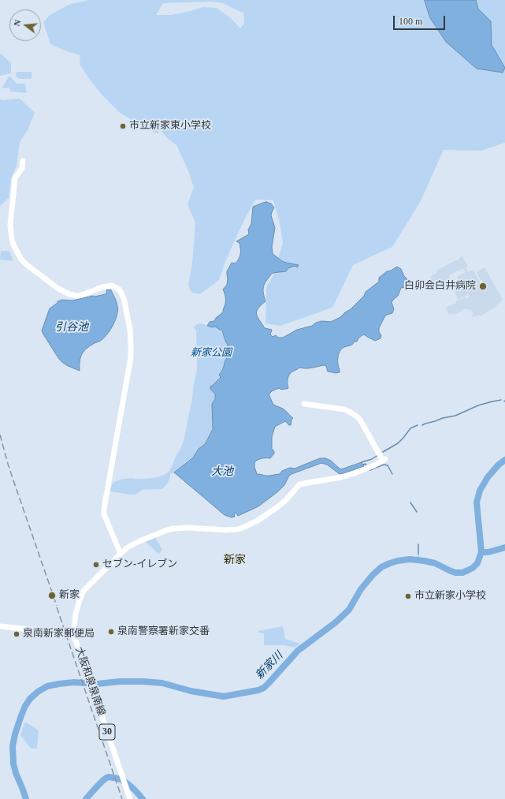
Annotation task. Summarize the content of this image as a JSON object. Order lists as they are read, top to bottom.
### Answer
{
  "streets": {
    "street": ["大阪和泉泉南線", "30"]
  },
  "districts": ["新家"],
  "water": ["引谷池", "大池", "新家川"],
  "parks": ["新家公園"],
  "places": [
    "市立新家東小学校",
    "白卯会白井病院",
    "セブン-イレブン",
    "新家",
    "市立新家小学校",
    "泉南警察署新家交番",
    "泉南新家郵便局"
  ],
  "scale_bar": "100 m",
  "north": "left"
}
